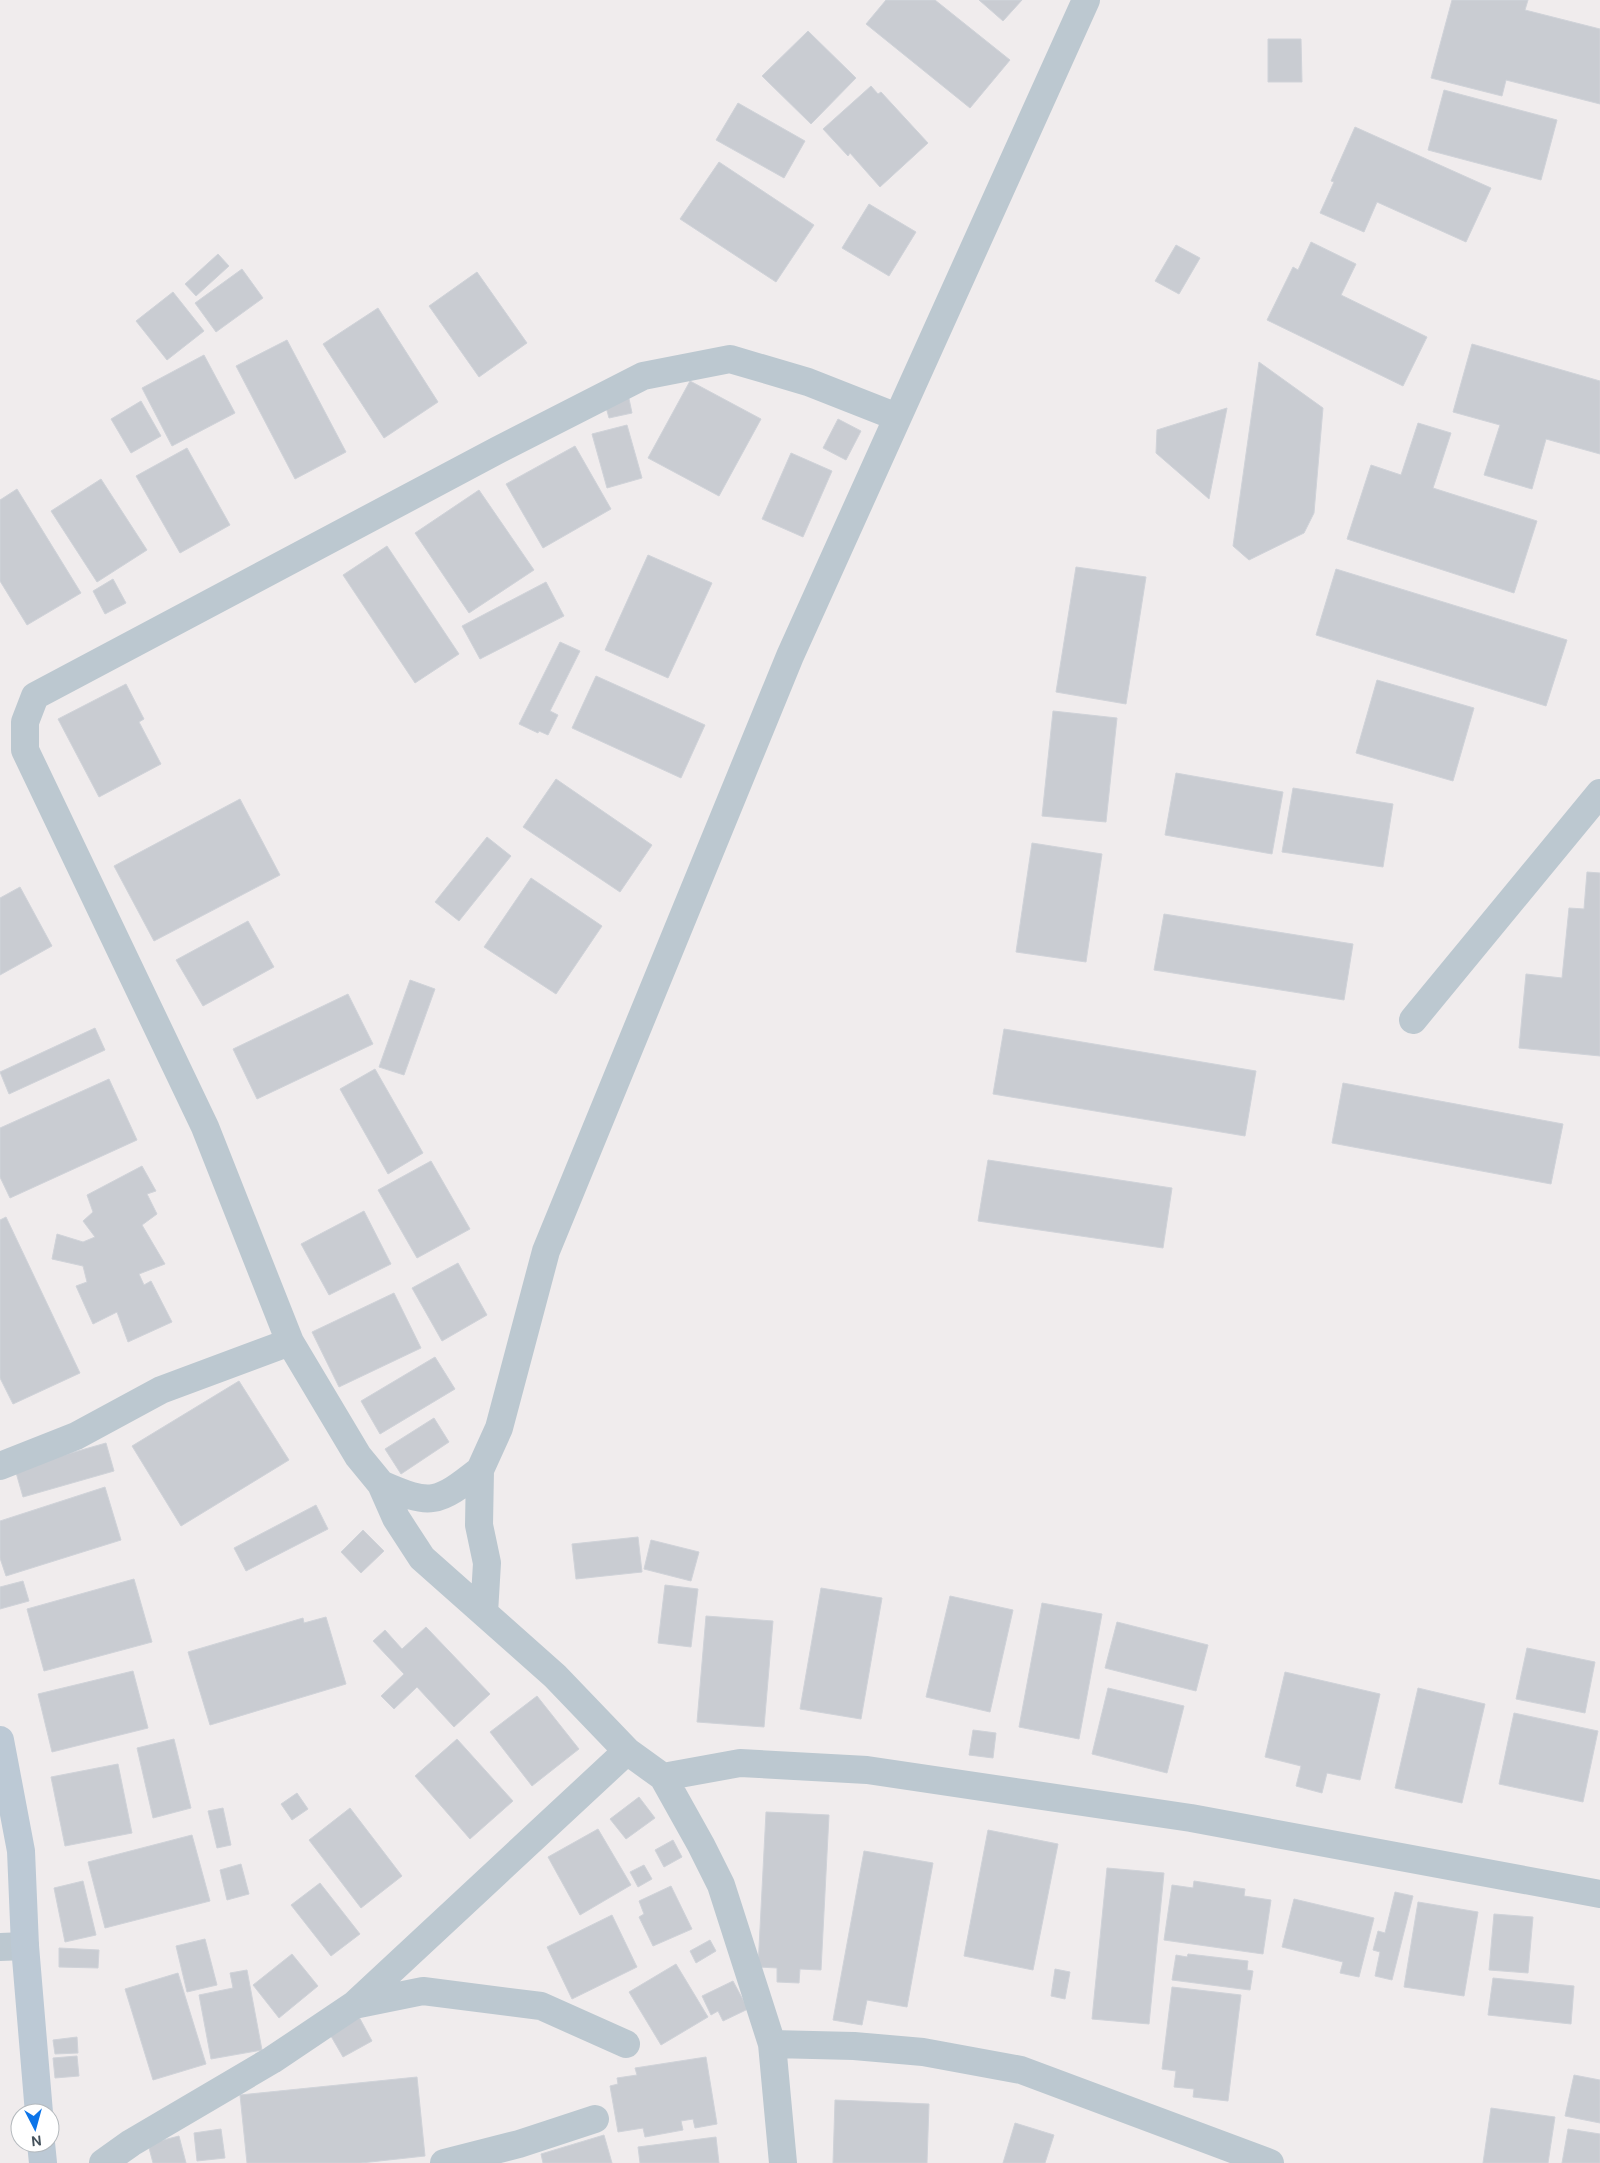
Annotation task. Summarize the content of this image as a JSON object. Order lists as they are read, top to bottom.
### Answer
{
  "north": "bottom"
}
